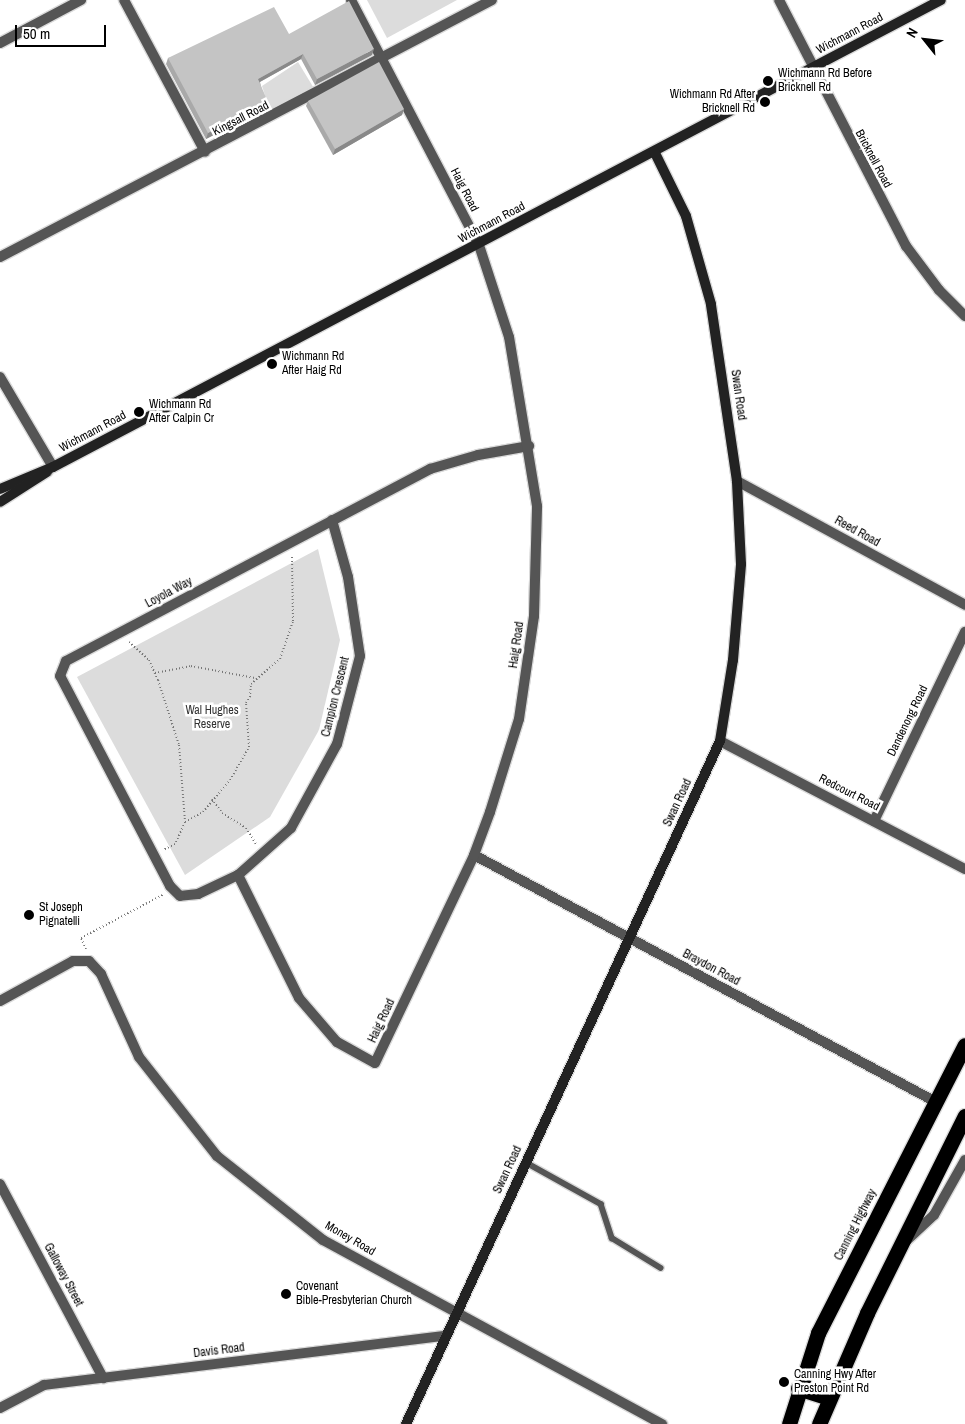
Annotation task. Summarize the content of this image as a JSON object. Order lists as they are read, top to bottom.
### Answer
{
  "streets": {
    "highway": ["Canning Highway"],
    "street": [
      "Wichmann Road",
      "Kingsall Road",
      "Bricknell Road",
      "Haig Road",
      "Swan Road",
      "Reed Road",
      "Loyola Way",
      "Campion Crescent",
      "Dandenong Road",
      "Redcourt Road",
      "Braydon Road",
      "Money Road",
      "Galloway Street",
      "Davis Road"
    ]
  },
  "crossings": [
    ["Wichmann Road", "Bricknell Road"],
    ["Wichmann Road", "Haig Road"],
    ["Wichmann Road", "Swan Road"],
    ["Kingsall Road", "Haig Road"],
    ["Haig Road", "Loyola Way"],
    ["Haig Road", "Campion Crescent"],
    ["Haig Road", "Braydon Road"],
    ["Swan Road", "Reed Road"],
    ["Swan Road", "Redcourt Road"],
    ["Swan Road", "Braydon Road"],
    ["Swan Road", "Money Road"],
    ["Swan Road", "Davis Road"],
    ["Loyola Way", "Campion Crescent"],
    ["Dandenong Road", "Redcourt Road"],
    ["Braydon Road", "Canning Highway"],
    ["Galloway Street", "Davis Road"]
  ],
  "parks": ["Wal Hughes Reserve"],
  "places": [
    "Wichmann Rd Before Bricknell Rd",
    "Wichmann Rd After Bricknell Rd",
    "Wichmann Rd After Haig Rd",
    "Wichmann Rd After Calpin Cr",
    "St Joseph Pignatelli",
    "Covenant Bible-Presbyterian Church",
    "Canning Hwy After Preston Point Rd"
  ],
  "scale_bar": "50 m",
  "north": "top left"
}
